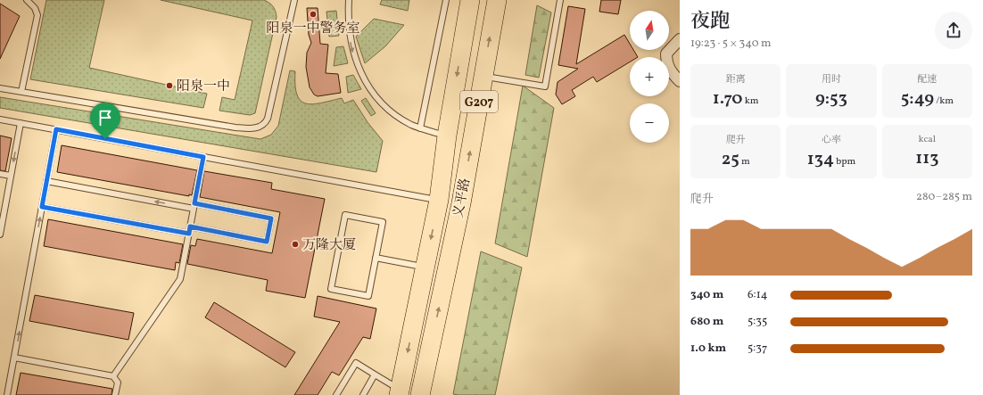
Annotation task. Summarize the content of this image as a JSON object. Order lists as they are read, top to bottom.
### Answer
{
  "streets": {
    "highway": ["G207", "义平路"]
  },
  "places": ["阳泉一中警务室", "阳泉一中", "万隆大厦"],
  "north": "top",
  "page": {
    "heading": ["夜跑", "19:23 · 5 × 340 m"],
    "map_buttons": ["+", "−"],
    "stats": [
      ["距离", "1.70 km"],
      ["用时", "9:53"],
      ["配速", "5:49 /km"],
      ["爬升", "25 m"],
      ["心率", "134 bpm"],
      ["kcal", "113"]
    ],
    "chart": ["爬升", "280–285 m"],
    "list": [
      {
        "name": "340 m",
        "note": "6:14"
      },
      {
        "name": "680 m",
        "note": "5:35"
      },
      {
        "name": "1.0 km",
        "note": "5:37"
      }
    ]
  }
}
